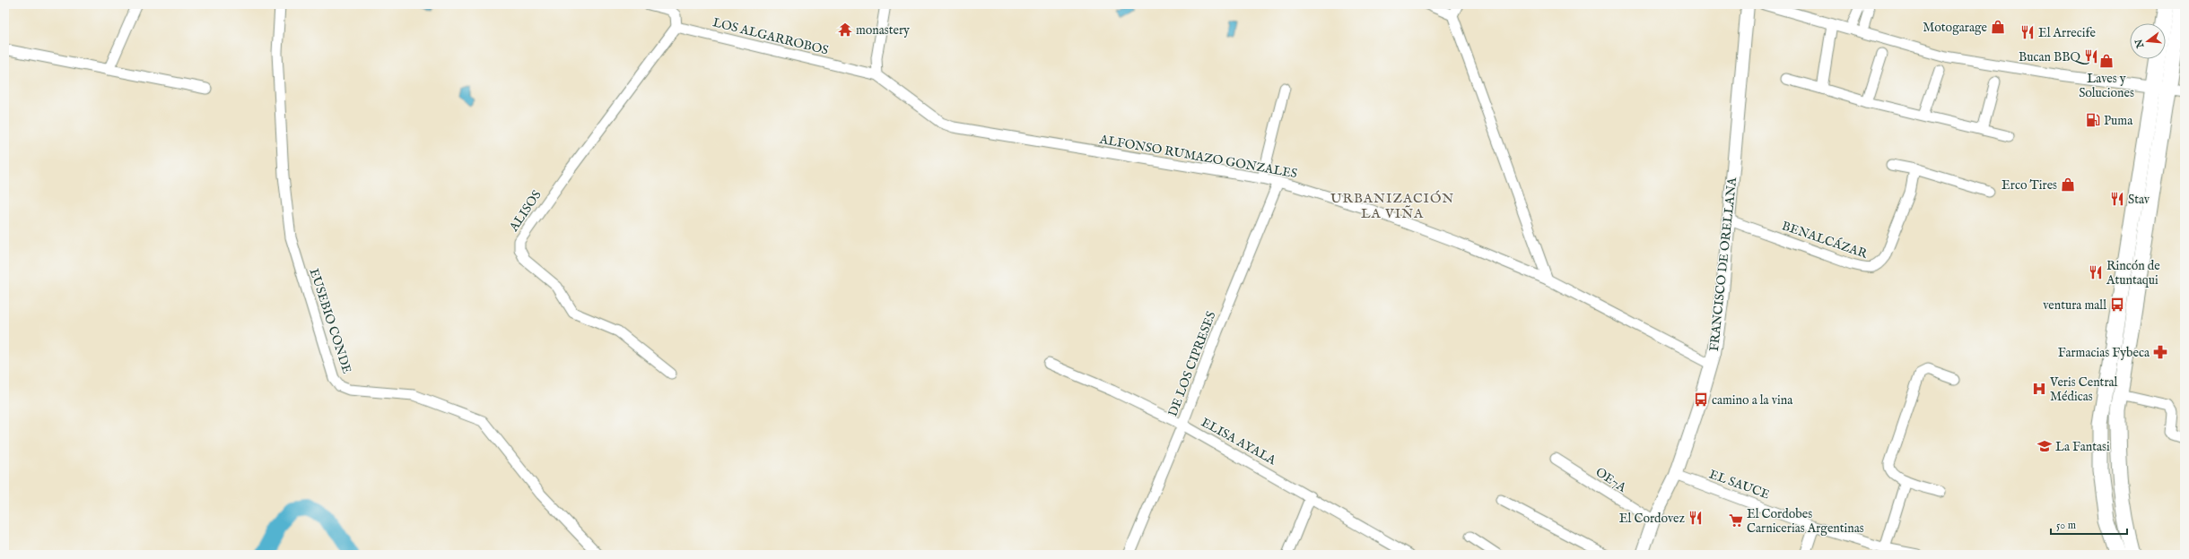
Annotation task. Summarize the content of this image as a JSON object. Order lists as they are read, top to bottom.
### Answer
{
  "streets": {
    "street": [
      "LOS ALGARROBOS",
      "ALFONSO RUMAZO GONZALES",
      "ALISOS",
      "BENALCÁZAR",
      "FRANCISCO DE ORELLANA",
      "EUSEBIO CONDE",
      "DE LOS CIPRESES",
      "ELISA AYALA",
      "OE7A",
      "EL SAUCE"
    ]
  },
  "crossings": [
    ["LOS ALGARROBOS", "ALFONSO RUMAZO GONZALES"],
    ["LOS ALGARROBOS", "ALISOS"],
    ["ALFONSO RUMAZO GONZALES", "FRANCISCO DE ORELLANA"],
    ["ALFONSO RUMAZO GONZALES", "DE LOS CIPRESES"],
    ["BENALCÁZAR", "FRANCISCO DE ORELLANA"],
    ["FRANCISCO DE ORELLANA", "OE7A"],
    ["FRANCISCO DE ORELLANA", "EL SAUCE"],
    ["DE LOS CIPRESES", "ELISA AYALA"]
  ],
  "districts": ["URBANIZACIÓN LA VIÑA"],
  "places": {
    "shop": ["Motogarage", "Laves y Soluciones", "Erco Tires"],
    "temple": ["monastery"],
    "restaurant": [
      "El Arrecife",
      "Bucan BBQ",
      "Stav",
      "Rincón de Atuntaqui",
      "El Cordovez"
    ],
    "fuel station": ["Puma"],
    "bus stop": ["ventura mall", "camino a la vina"],
    "pharmacy": ["Farmacias Fybeca"],
    "hospital": ["Veris Central Médicas"],
    "school or university": ["La Fantasi"],
    "supermarket": ["El Cordobes Carnicerias Argentinas"]
  },
  "scale_bar": "50 m",
  "north": "left"
}
